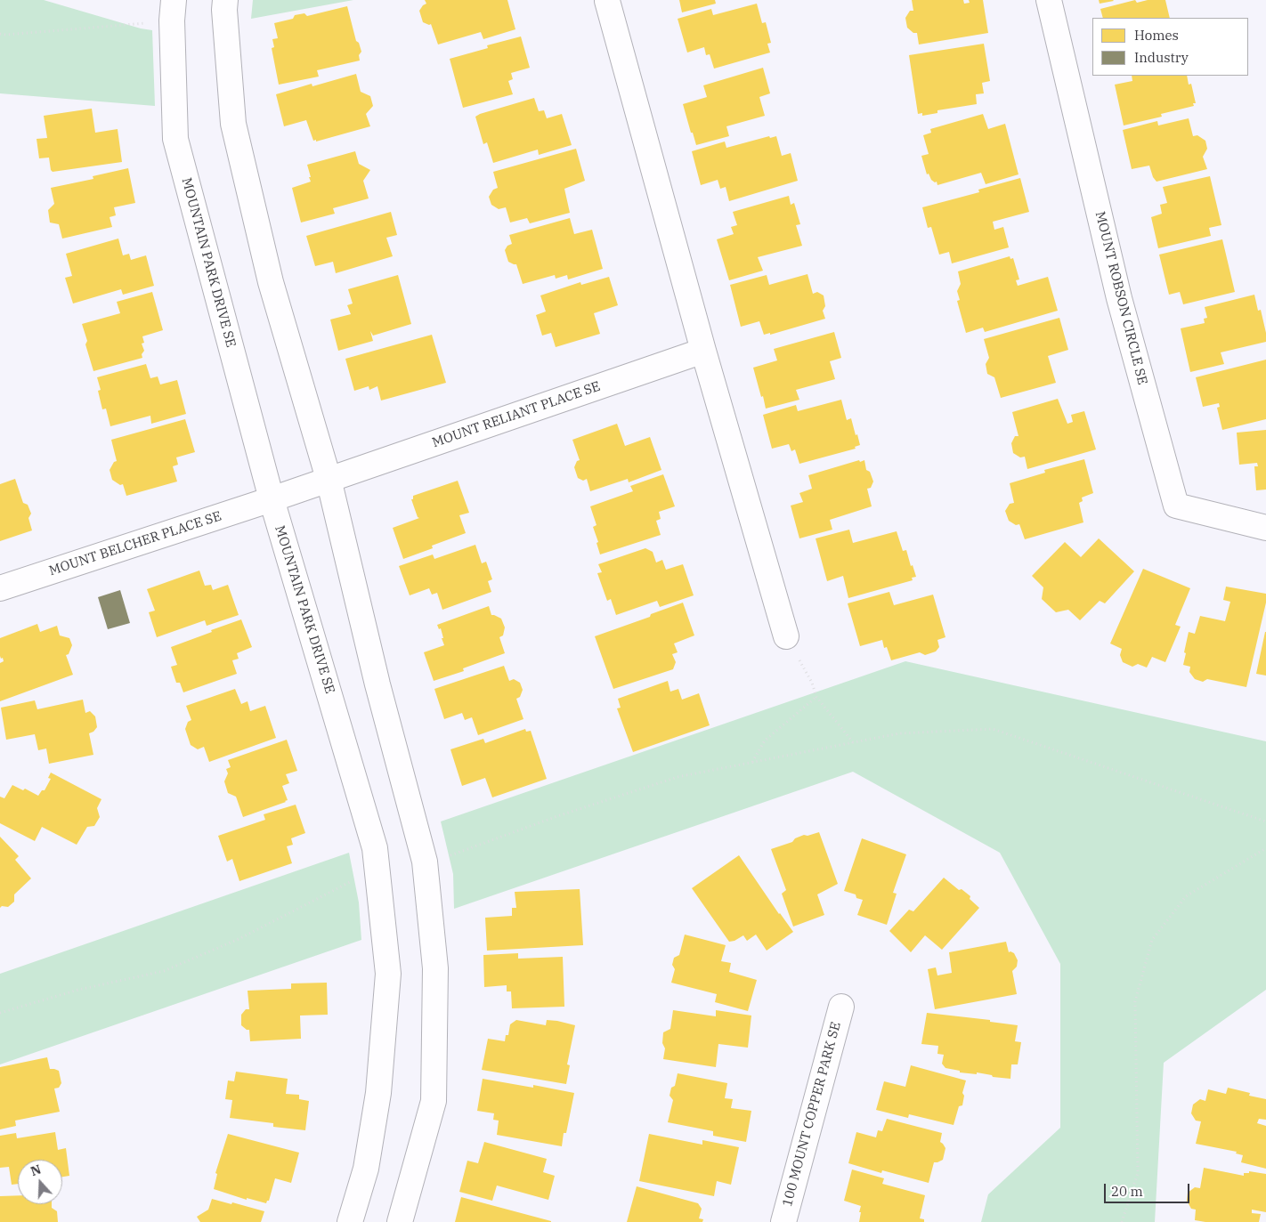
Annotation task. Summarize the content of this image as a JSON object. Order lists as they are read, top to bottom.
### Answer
{
  "streets": {
    "street": [
      "MOUNTAIN PARK DRIVE SE",
      "MOUNT ROBSON CIRCLE SE",
      "MOUNT RELIANT PLACE SE",
      "MOUNT BELCHER PLACE SE",
      "100 MOUNT COPPER PARK SE"
    ]
  },
  "crossings": [
    ["MOUNTAIN PARK DRIVE SE", "MOUNT RELIANT PLACE SE"],
    ["MOUNTAIN PARK DRIVE SE", "MOUNT BELCHER PLACE SE"],
    ["MOUNT RELIANT PLACE SE", "MOUNT BELCHER PLACE SE"]
  ],
  "legend": ["Homes", "Industry"],
  "scale_bar": "20 m",
  "north": "top"
}
